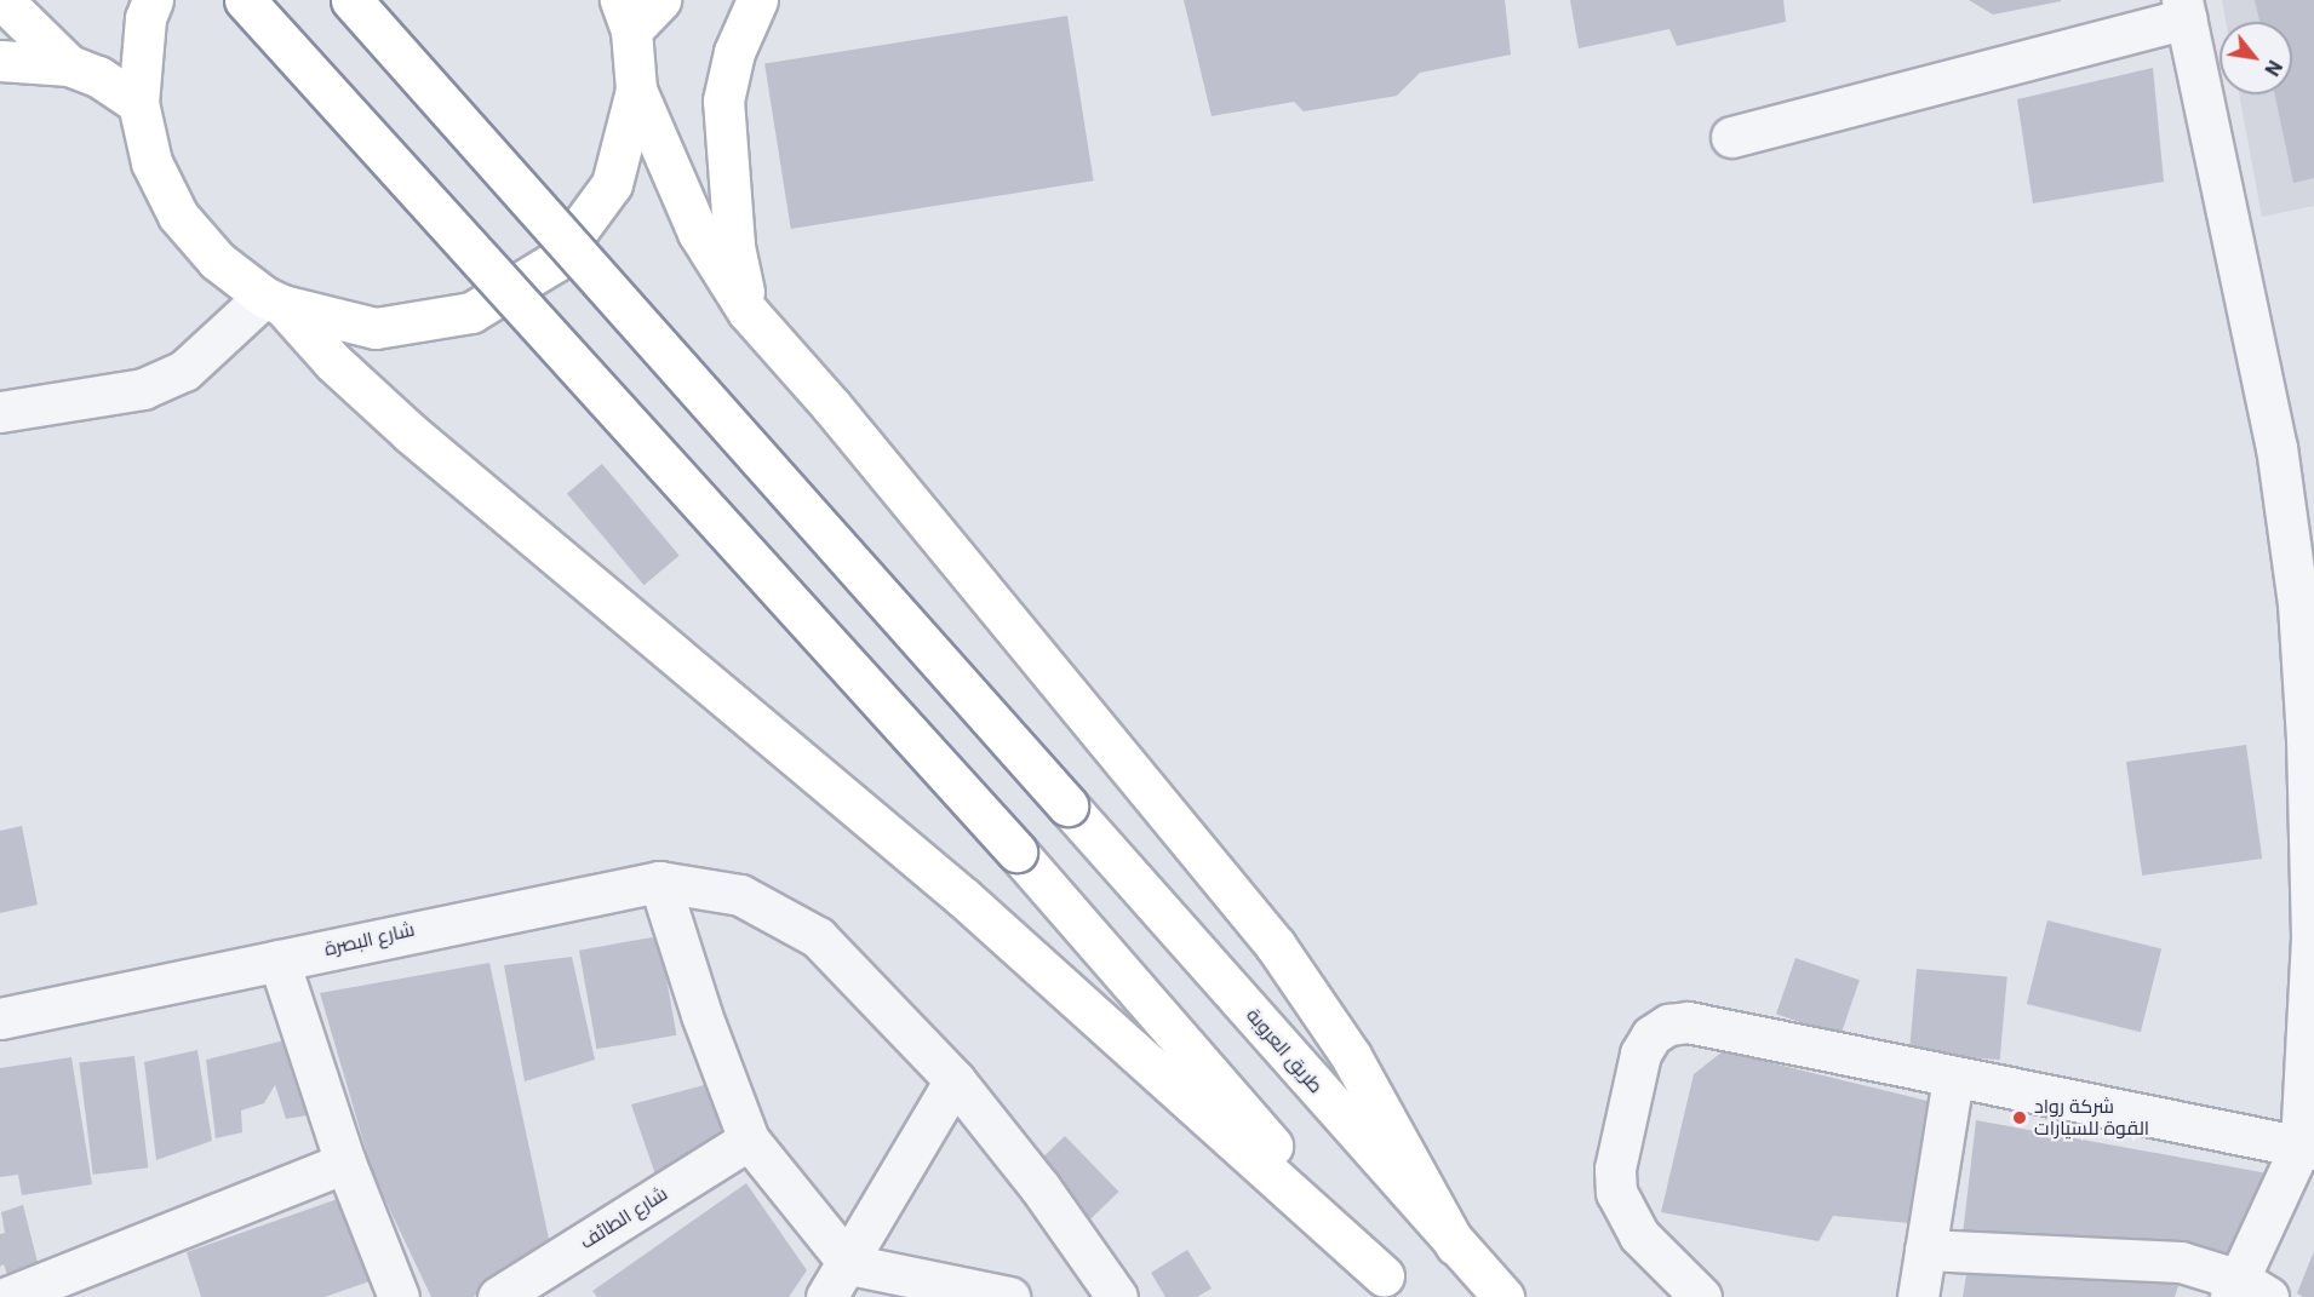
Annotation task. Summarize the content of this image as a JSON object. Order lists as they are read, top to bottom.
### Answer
{
  "streets": {
    "main road": ["طريق العروبة"],
    "street": ["شارع البصرة", "شارع الطائف"]
  },
  "places": ["شركة رواد القوة للسيارات"],
  "north": "bottom right"
}
